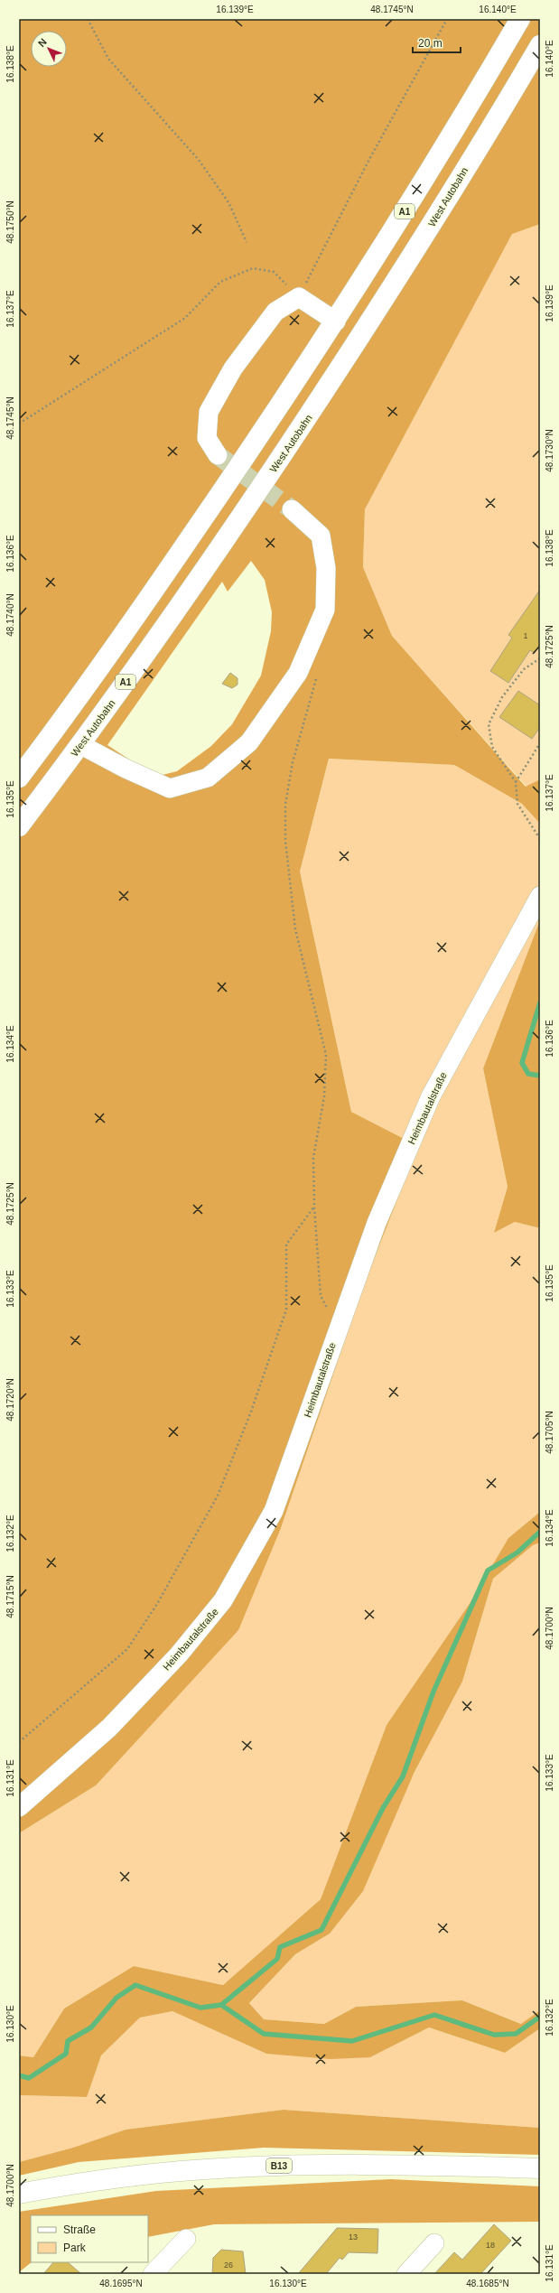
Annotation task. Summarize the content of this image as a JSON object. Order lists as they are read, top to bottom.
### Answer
{
  "streets": {
    "main road": ["West Autobahn", "A1", "B13"],
    "street": ["Heimbautalstraße"]
  },
  "house_numbers": [
    "1",
    "13",
    "18",
    "26"
  ],
  "legend": ["Straße", "Park"],
  "scale_bar": "20 m",
  "north": "top left",
  "coordinates": [
    "16.139°E",
    "48.1745°N",
    "16.140°E",
    "16.138°E",
    "48.1750°N",
    "16.137°E",
    "48.1730°N",
    "16.136°E",
    "48.1740°N",
    "48.1725°N",
    "16.135°E",
    "16.134°E",
    "16.133°E",
    "48.1720°N",
    "48.1705°N",
    "16.132°E",
    "48.1715°N",
    "48.1700°N",
    "16.131°E",
    "16.130°E",
    "48.1695°N",
    "48.1685°N"
  ]
}
